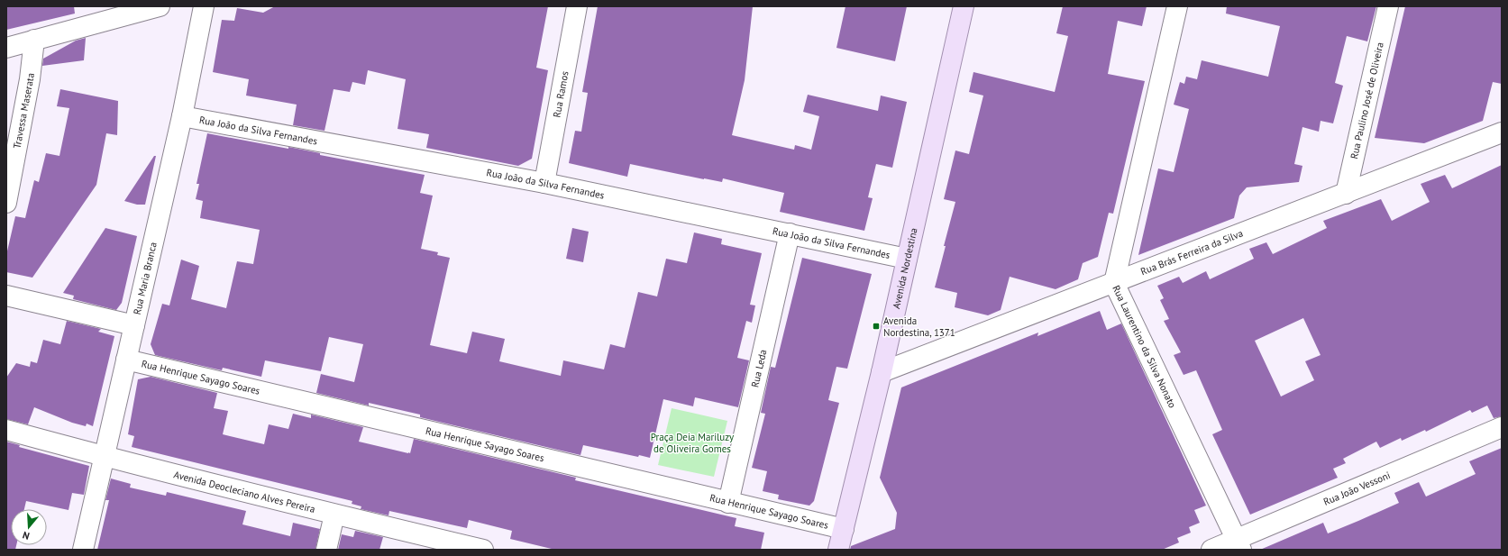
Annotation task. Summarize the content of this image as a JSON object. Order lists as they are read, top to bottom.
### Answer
{
  "streets": {
    "main road": ["Avenida Nordestina"],
    "street": [
      "Rua Ramos",
      "Rua Paulino José de Oliveira",
      "Travessa Maserata",
      "Rua João da Silva Fernandes",
      "Rua Brás Ferreira da Silva",
      "Rua Maria Branca",
      "Rua Laurentino da Silva Nonato",
      "Rua Leda",
      "Rua Henrique Sayago Soares",
      "Rua João Vessoni",
      "Avenida Deocleciano Alves Pereira"
    ]
  },
  "crossings": [
    ["Rua Ramos", "Rua João da Silva Fernandes"],
    ["Rua Paulino José de Oliveira", "Rua Brás Ferreira da Silva"],
    ["Rua João da Silva Fernandes", "Avenida Nordestina"],
    ["Rua João da Silva Fernandes", "Rua Maria Branca"],
    ["Rua João da Silva Fernandes", "Rua Leda"],
    ["Rua Brás Ferreira da Silva", "Avenida Nordestina"],
    ["Rua Brás Ferreira da Silva", "Rua Laurentino da Silva Nonato"],
    ["Avenida Nordestina", "Rua Henrique Sayago Soares"],
    ["Rua Maria Branca", "Rua Henrique Sayago Soares"],
    ["Rua Maria Branca", "Avenida Deocleciano Alves Pereira"],
    ["Rua Laurentino da Silva Nonato", "Rua João Vessoni"],
    ["Rua Leda", "Rua Henrique Sayago Soares"]
  ],
  "parks": ["Praça Deia Mariluzy de Oliveira Gomes"],
  "places": {
    "transit": ["Avenida Nordestina, 1371"]
  },
  "north": "bottom"
}
